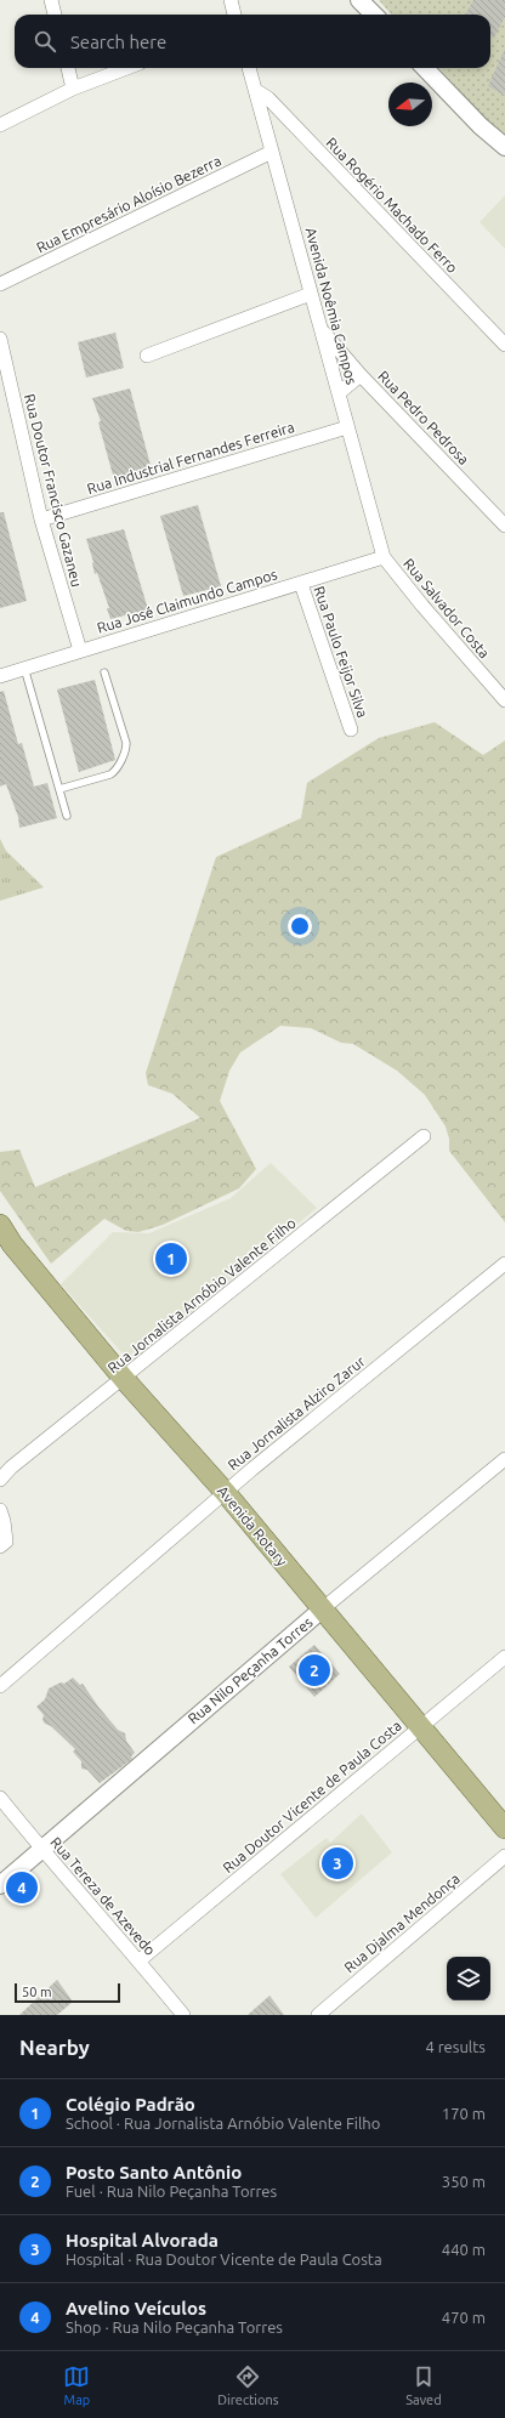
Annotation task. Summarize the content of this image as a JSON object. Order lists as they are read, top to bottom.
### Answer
{
  "streets": {
    "main road": ["Avenida Rotary"],
    "street": [
      "Rua Empresário Aloísio Bezerra",
      "Rua Rogério Machado Ferro",
      "Avenida Noêmia Campos",
      "Rua Pedro Pedrosa",
      "Rua Industrial Fernandes Ferreira",
      "Rua Doutor Francisco Gazaneu",
      "Rua José Claimundo Campos",
      "Rua Salvador Costa",
      "Rua Paulo Feijor Silva",
      "Rua Jornalista Arnóbio Valente Filho",
      "Rua Jornalista Alziro Zarur",
      "Rua Nilo Peçanha Torres",
      "Rua Doutor Vicente de Paula Costa",
      "Rua Tereza de Azevedo",
      "Rua Djalma Mendonça"
    ]
  },
  "crossings": [
    ["Rua Empresário Aloísio Bezerra", "Avenida Noêmia Campos"],
    ["Rua Rogério Machado Ferro", "Avenida Noêmia Campos"],
    ["Avenida Noêmia Campos", "Rua Pedro Pedrosa"],
    ["Avenida Noêmia Campos", "Rua Industrial Fernandes Ferreira"],
    ["Avenida Noêmia Campos", "Rua José Claimundo Campos"],
    ["Avenida Noêmia Campos", "Rua Salvador Costa"],
    ["Rua Industrial Fernandes Ferreira", "Rua Doutor Francisco Gazaneu"],
    ["Rua Doutor Francisco Gazaneu", "Rua José Claimundo Campos"],
    ["Rua José Claimundo Campos", "Rua Salvador Costa"],
    ["Rua José Claimundo Campos", "Rua Paulo Feijor Silva"],
    ["Rua Jornalista Arnóbio Valente Filho", "Avenida Rotary"],
    ["Rua Jornalista Alziro Zarur", "Avenida Rotary"],
    ["Avenida Rotary", "Rua Nilo Peçanha Torres"],
    ["Avenida Rotary", "Rua Doutor Vicente de Paula Costa"],
    ["Rua Nilo Peçanha Torres", "Rua Tereza de Azevedo"],
    ["Rua Doutor Vicente de Paula Costa", "Rua Tereza de Azevedo"]
  ],
  "scale_bar": "50 m",
  "north": "left",
  "page": {
    "search": "Search here",
    "pins": [
      "1",
      "2",
      "3",
      "4"
    ],
    "scale": "50 m",
    "heading": ["Nearby", "4 results"],
    "list": [
      {
        "mark": "1",
        "name": "Colégio Padrão",
        "note": "School · Rua Jornalista Arnóbio Valente Filho",
        "value": "170 m"
      },
      {
        "mark": "2",
        "name": "Posto Santo Antônio",
        "note": "Fuel · Rua Nilo Peçanha Torres",
        "value": "350 m"
      },
      {
        "mark": "3",
        "name": "Hospital Alvorada",
        "note": "Hospital · Rua Doutor Vicente de Paula Costa",
        "value": "440 m"
      },
      {
        "mark": "4",
        "name": "Avelino Veículos",
        "note": "Shop · Rua Nilo Peçanha Torres",
        "value": "470 m"
      }
    ],
    "nav": ["Map", "Directions", "Saved"]
  }
}
